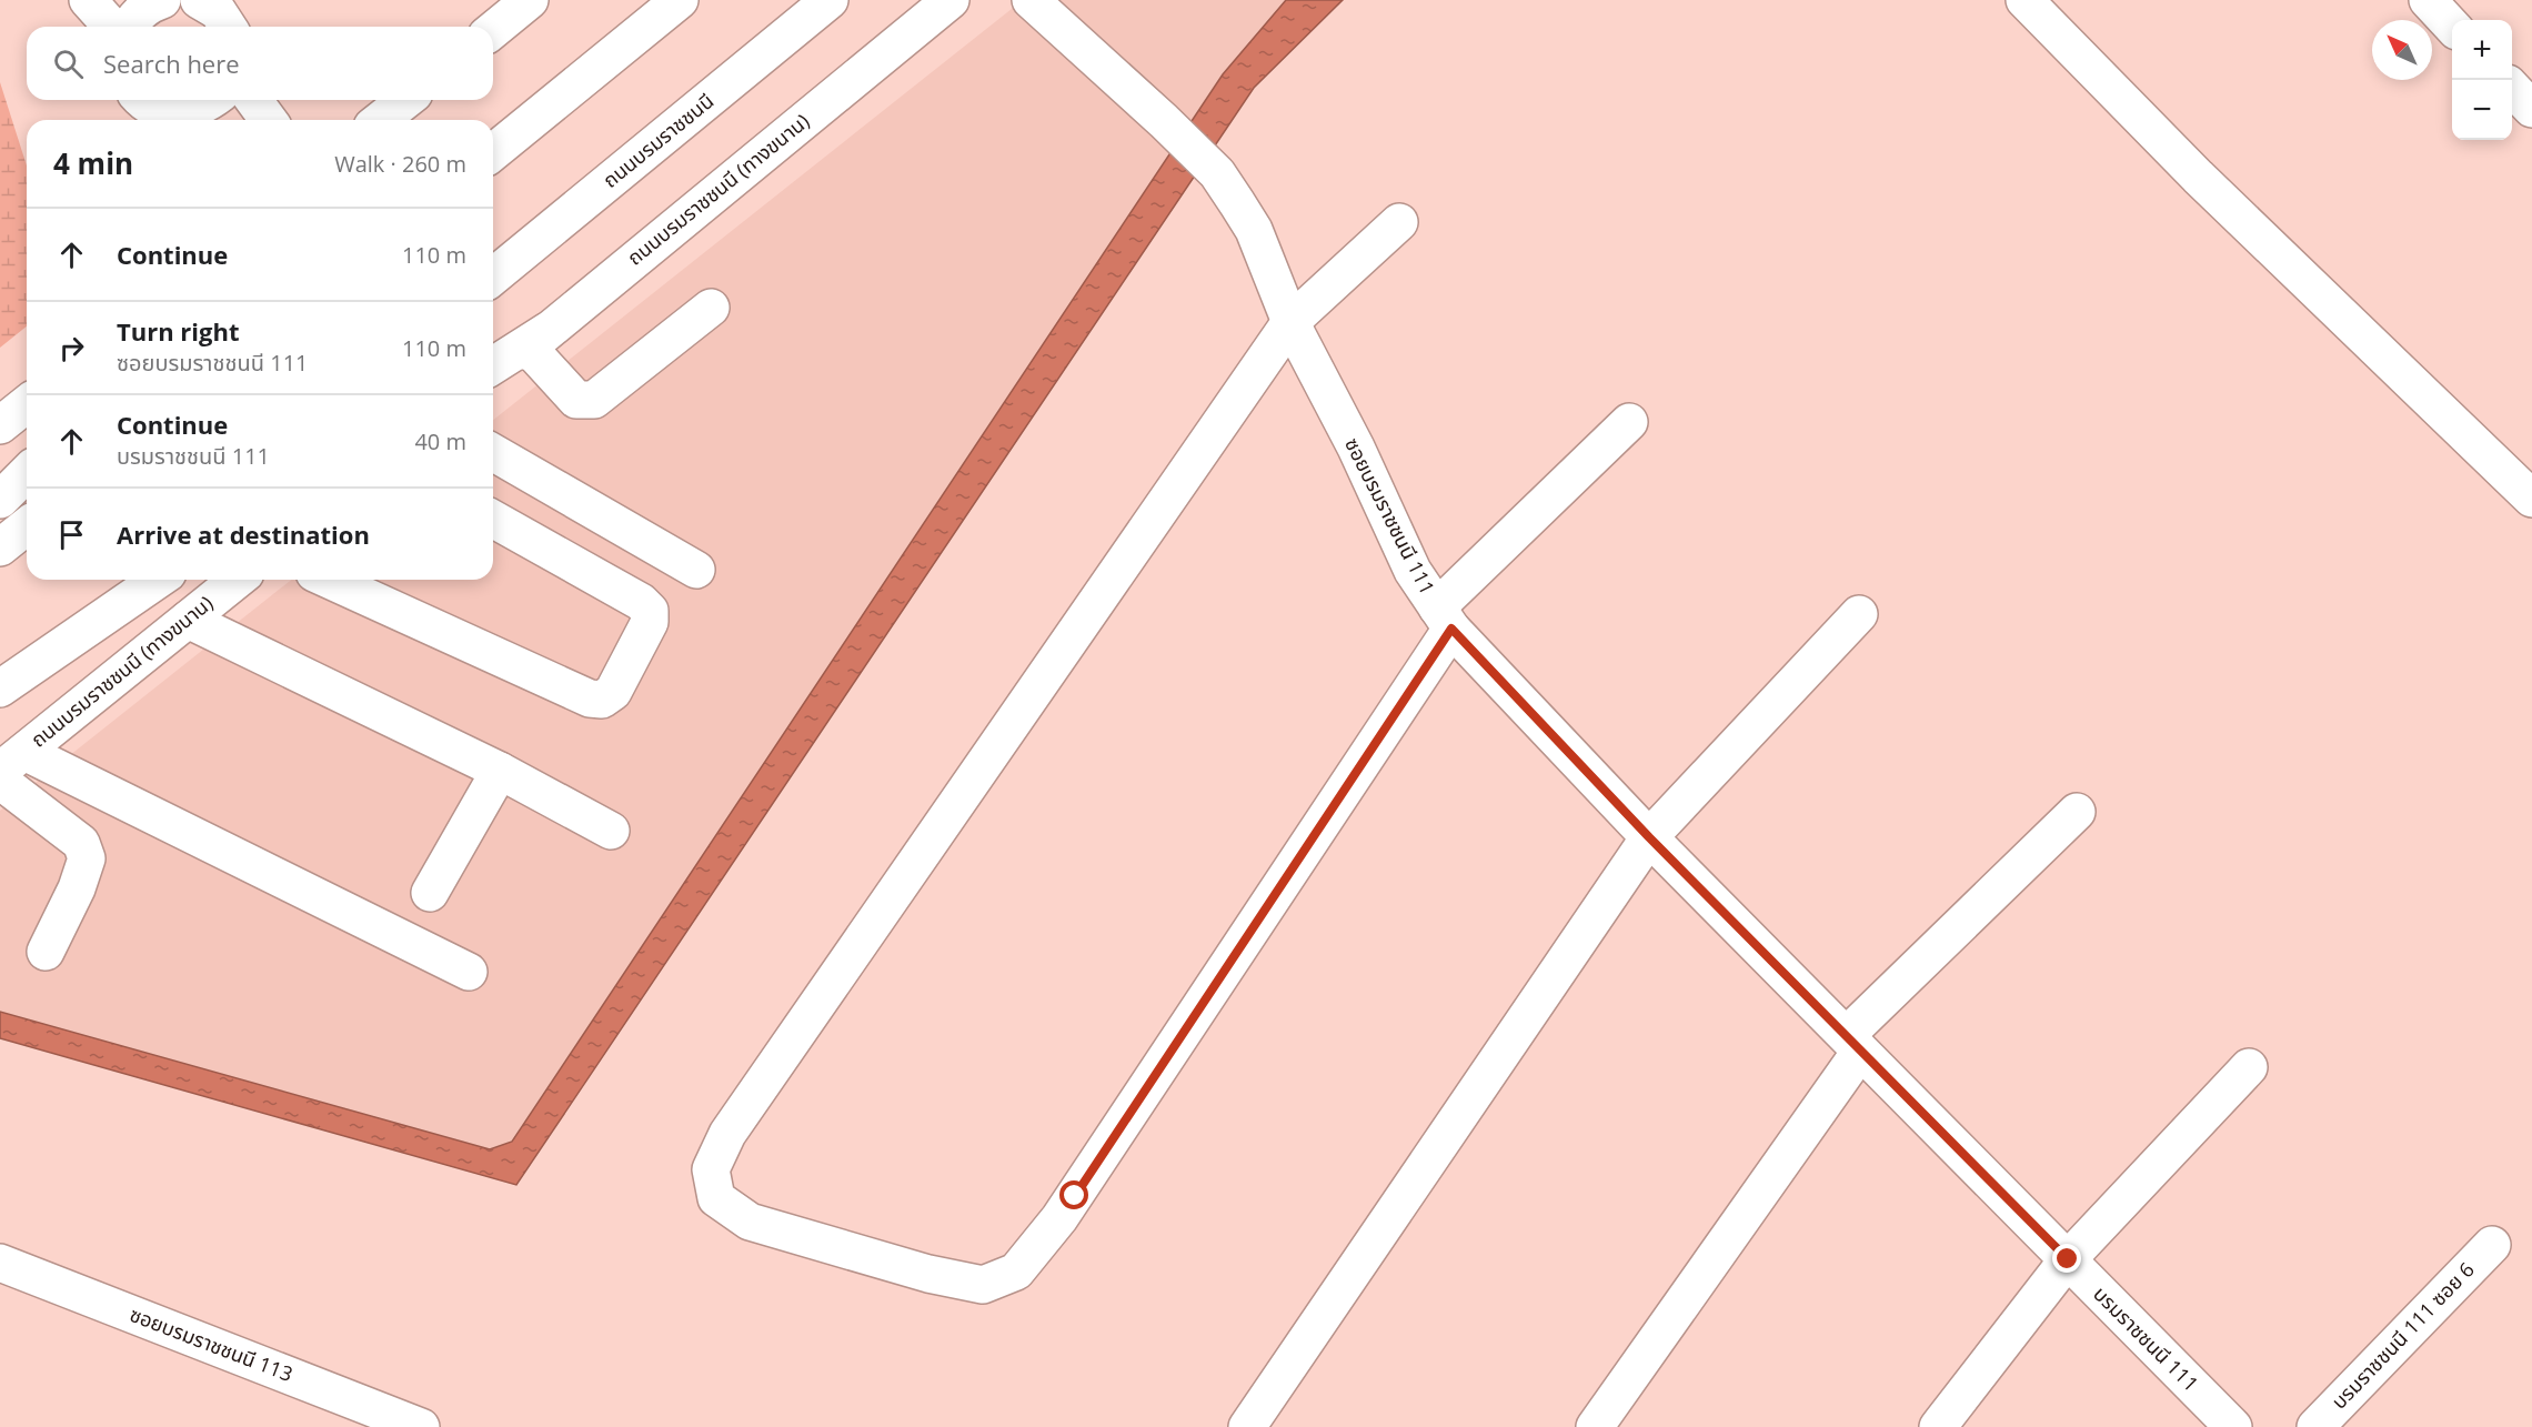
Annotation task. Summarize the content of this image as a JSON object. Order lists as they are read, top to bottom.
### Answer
{
  "streets": {
    "main road": [
      "ถนนบรมราชชนนี",
      "ถนนบรมราชชนนี (ทางขนาน)",
      "ซอยบรมราชชนนี 111",
      "บรมราชชนนี 111 ซอย 6",
      "บรมราชชนนี 111",
      "ซอยบรมราชชนนี 113"
    ]
  },
  "crossings": [
    ["ซอยบรมราชชนนี 111", "บรมราชชนนี 111"]
  ],
  "north": "top left",
  "page": {
    "map_buttons": ["+", "−"],
    "search": "Search here",
    "heading": ["4 min", "Walk · 260 m"],
    "list": [
      ["Continue", "110 m"],
      ["Turn right", "ซอยบรมราชชนนี 111", "110 m"],
      ["Continue", "บรมราชชนนี 111", "40 m"],
      "Arrive at destination"
    ]
  }
}
